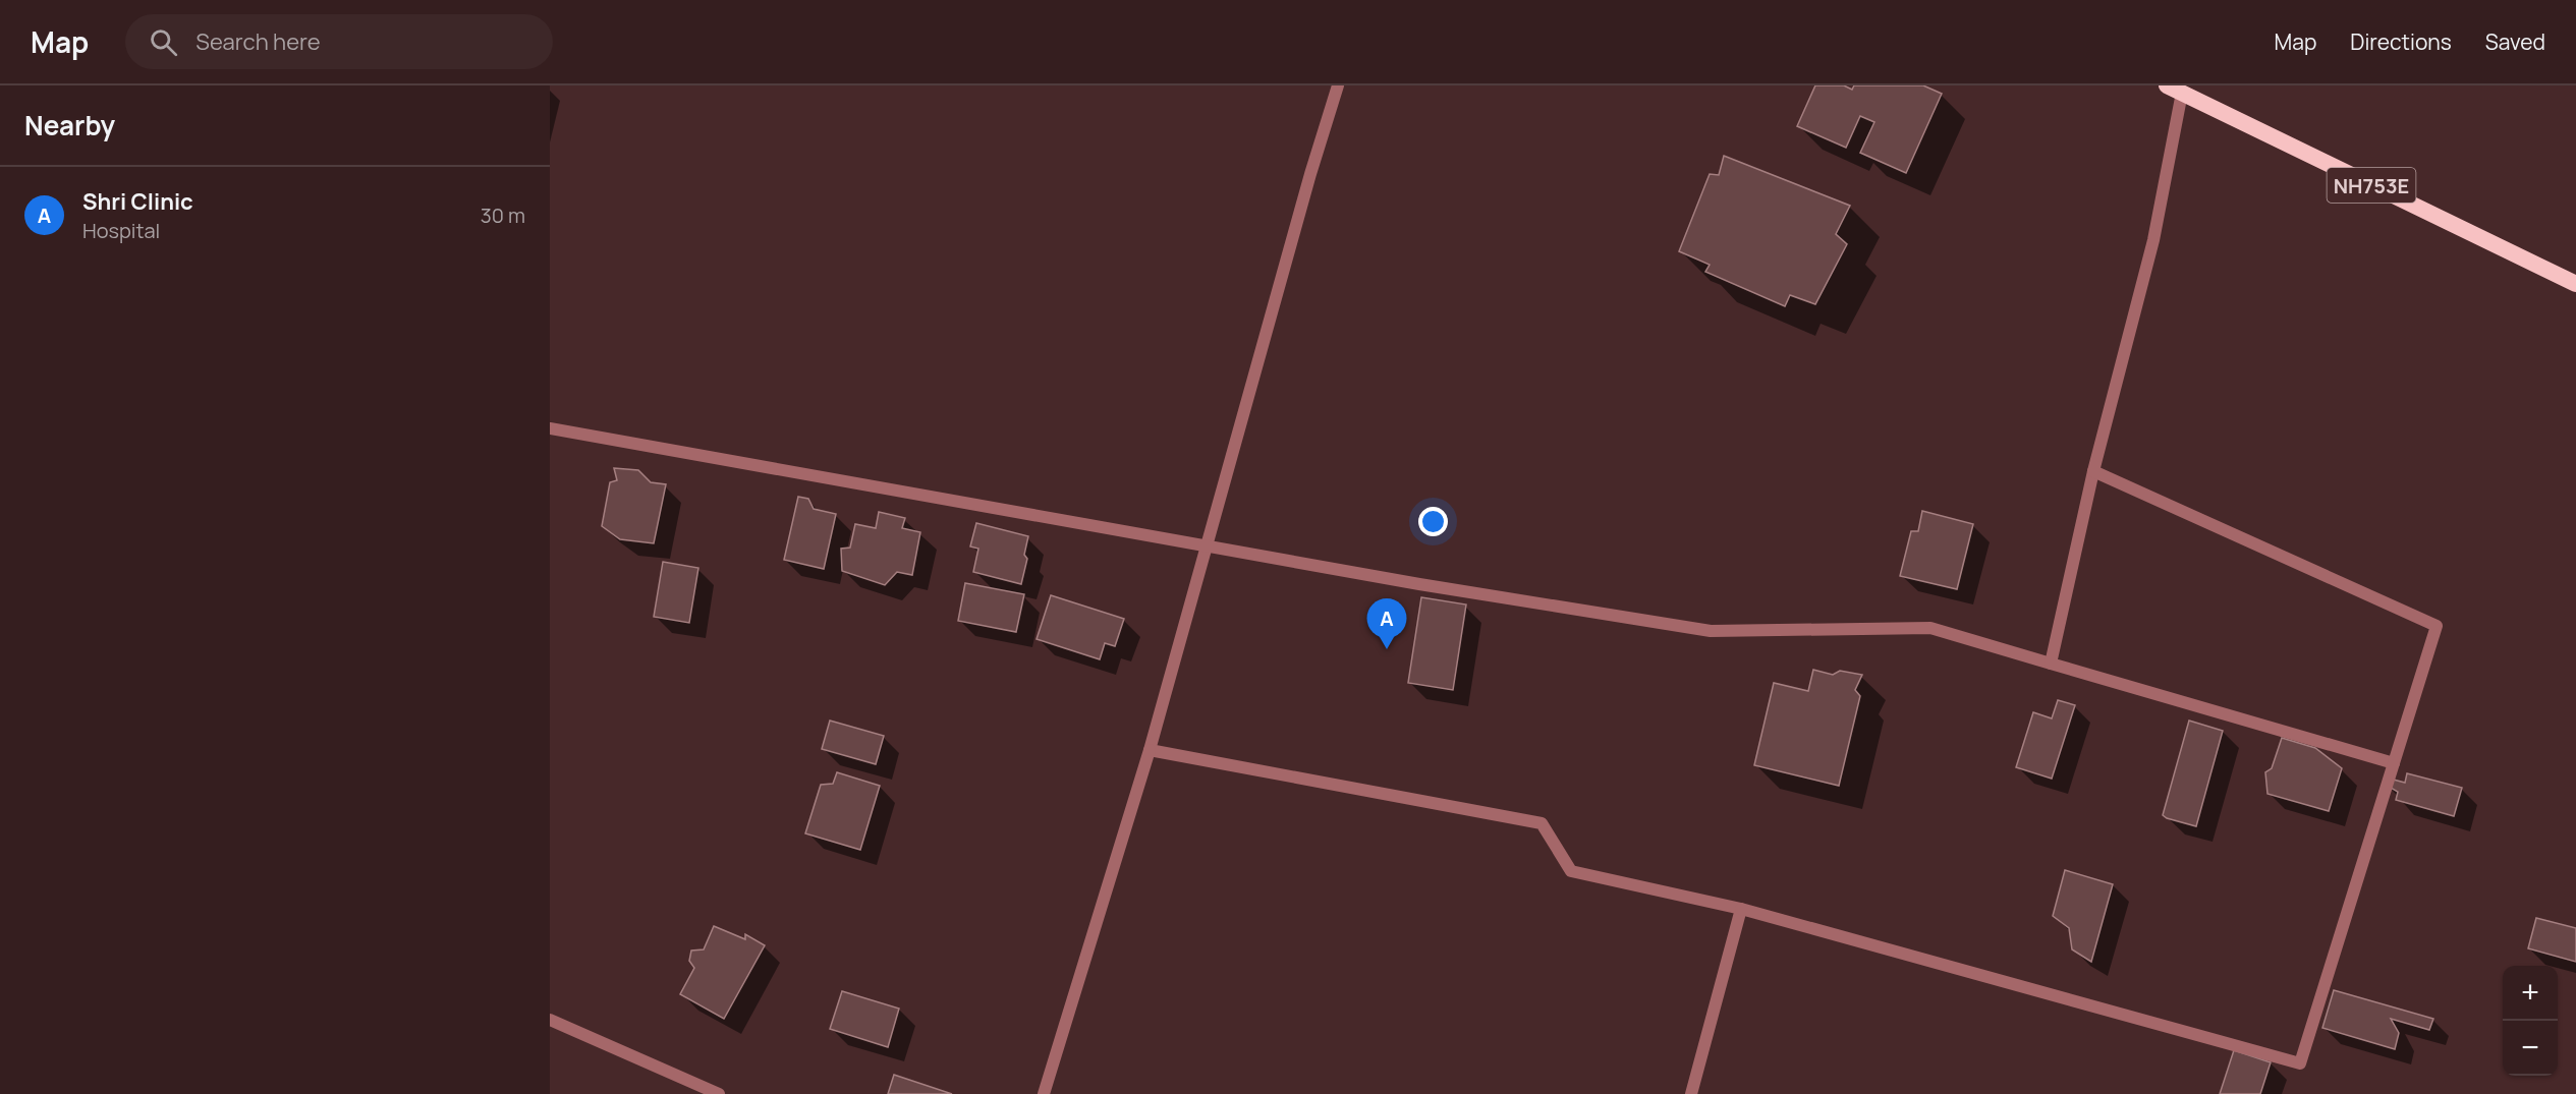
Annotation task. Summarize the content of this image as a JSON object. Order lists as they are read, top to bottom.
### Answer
{
  "streets": {
    "highway": ["NH753E"]
  },
  "page": {
    "header": "Map",
    "search": "Search here",
    "nav": ["Map", "Directions", "Saved"],
    "heading": "Nearby",
    "list": [
      {
        "mark": "A",
        "name": "Shri Clinic",
        "note": "Hospital",
        "value": "30 m"
      }
    ],
    "pins": "A",
    "map_buttons": ["+", "−"]
  }
}
